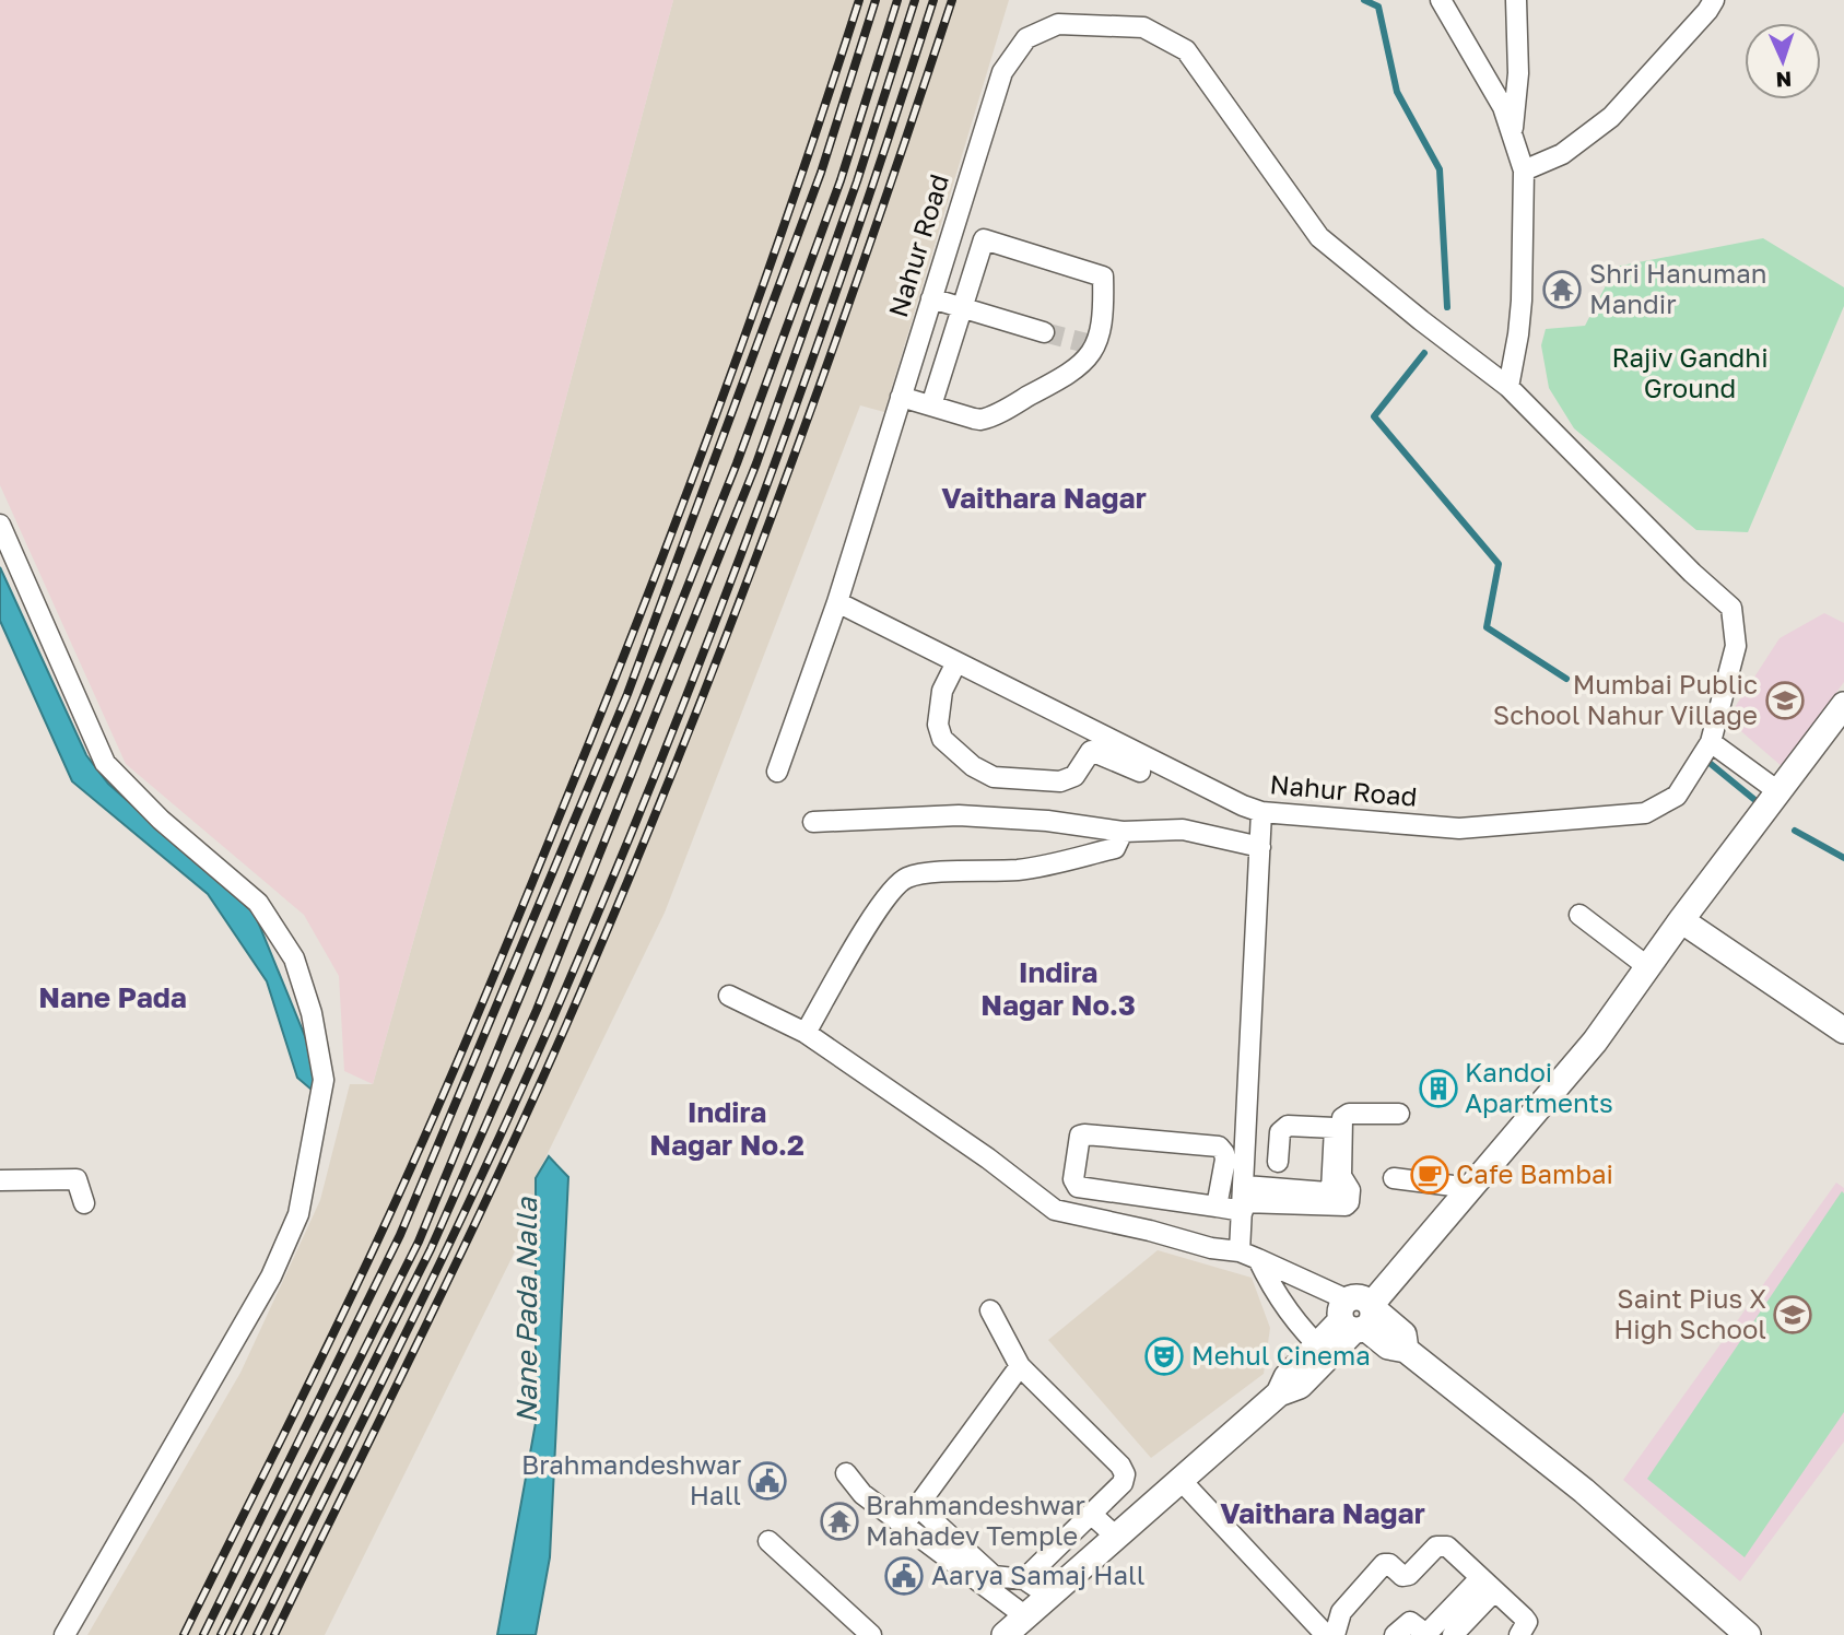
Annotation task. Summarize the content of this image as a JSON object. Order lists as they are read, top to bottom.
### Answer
{
  "streets": {
    "street": ["Nahur Road"]
  },
  "districts": [
    "Vaithara Nagar",
    "Indira Nagar No.3",
    "Nane Pada",
    "Indira Nagar No.2",
    "Vaithara Nagar"
  ],
  "water": ["Nane Pada Nalla"],
  "parks": ["Rajiv Gandhi Ground"],
  "places": {
    "temple": ["Shri Hanuman Mandir", "Brahmandeshwar Mahadev Temple"],
    "school or university": ["Mumbai Public School Nahur Village", "Saint Pius X High School"],
    "building": ["Kandoi Apartments"],
    "cafe": ["Cafe Bambai"],
    "theatre": ["Mehul Cinema"],
    "public building": ["Brahmandeshwar Hall", "Aarya Samaj Hall"]
  },
  "north": "bottom"
}
